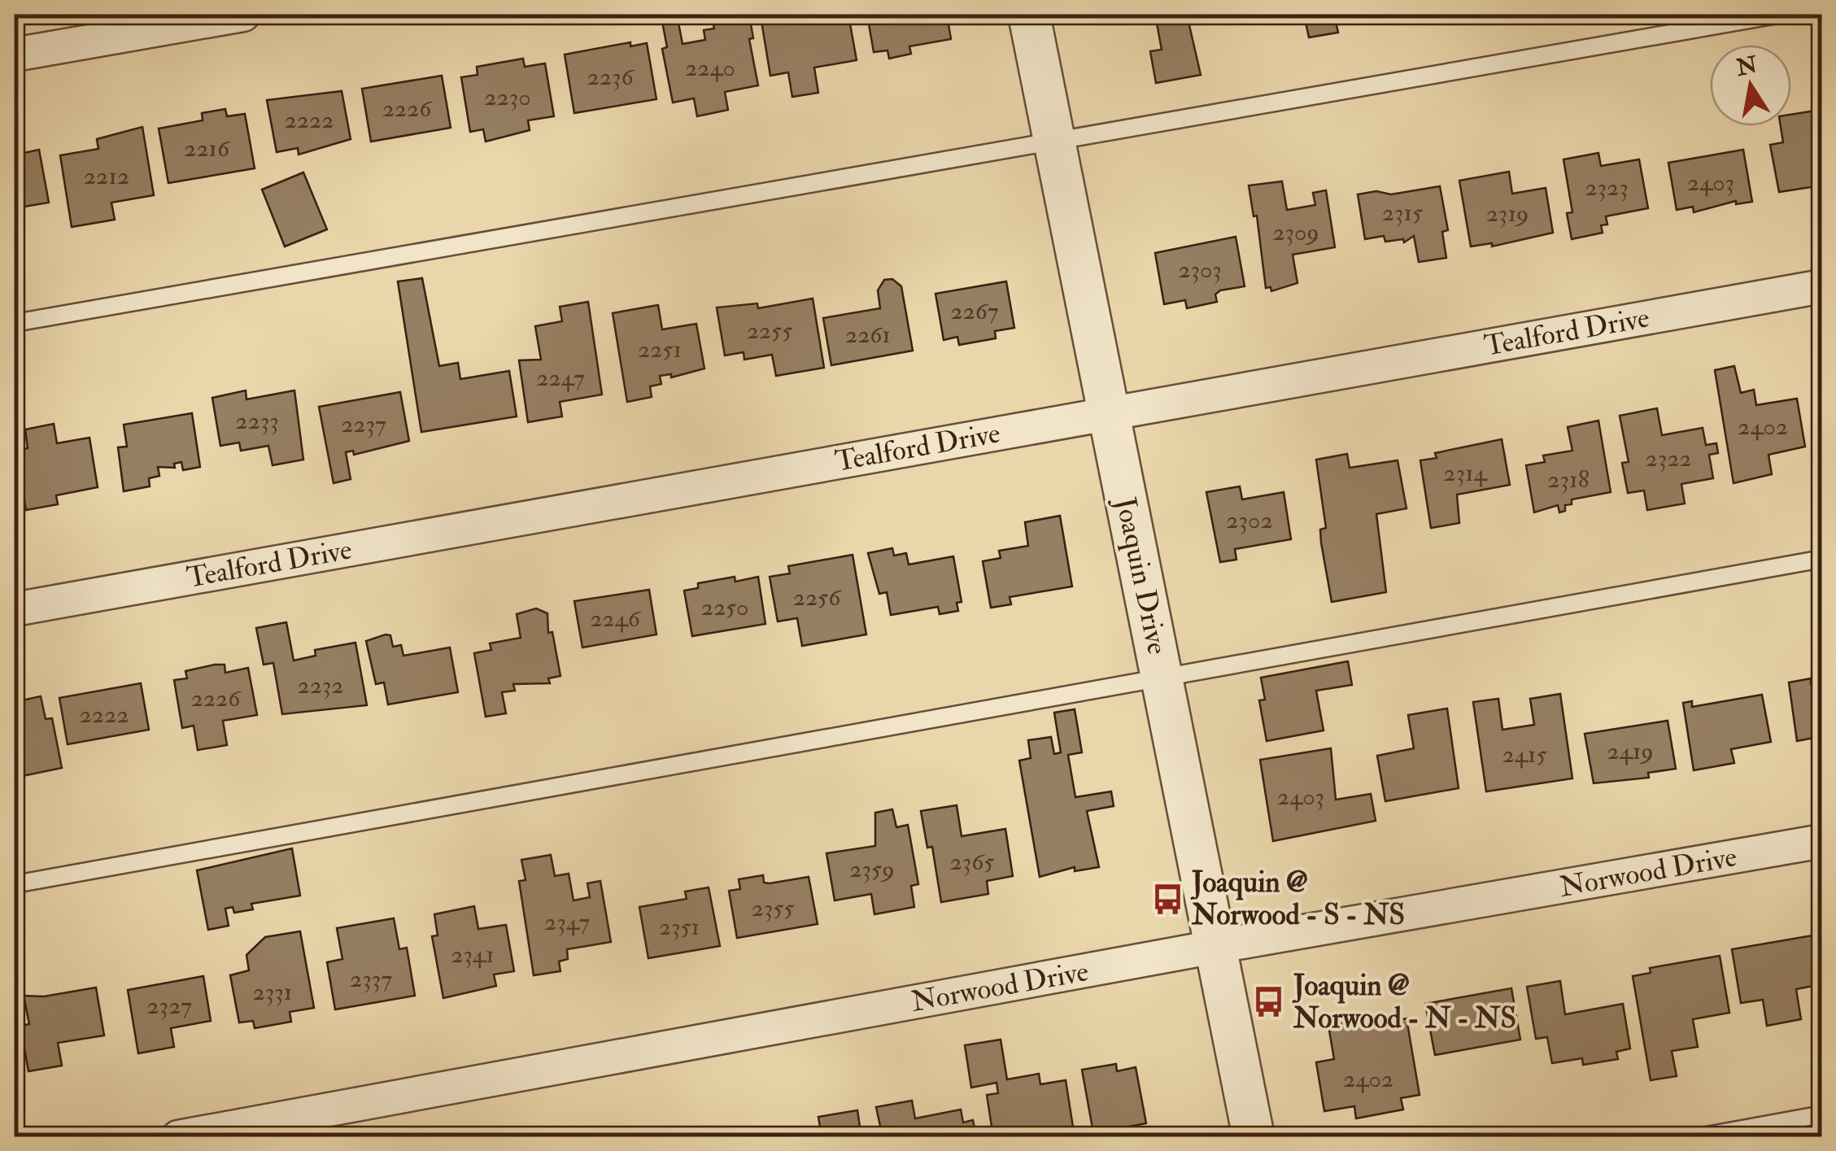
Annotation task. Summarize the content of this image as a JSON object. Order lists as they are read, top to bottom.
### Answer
{
  "streets": {
    "street": ["Tealford Drive", "Joaquin Drive", "Norwood Drive"]
  },
  "crossings": [
    ["Tealford Drive", "Joaquin Drive"],
    ["Joaquin Drive", "Norwood Drive"]
  ],
  "places": {
    "bus stop": ["Joaquin @ Norwood - S - NS", "Joaquin @ Norwood - N - NS"]
  },
  "house_numbers": [
    "2240",
    "2236",
    "2230",
    "2226",
    "2222",
    "2216",
    "2212",
    "2403",
    "2323",
    "2315",
    "2319",
    "2309",
    "2303",
    "2267",
    "2255",
    "2261",
    "2251",
    "2247",
    "2233",
    "2237",
    "2402",
    "2322",
    "2314",
    "2318",
    "2302",
    "2256",
    "2250",
    "2246",
    "2232",
    "2226",
    "2222",
    "2419",
    "2415",
    "2403",
    "2365",
    "2359",
    "2355",
    "2347",
    "2351",
    "2341",
    "2337",
    "2331",
    "2327",
    "2402"
  ],
  "north": "top"
}
